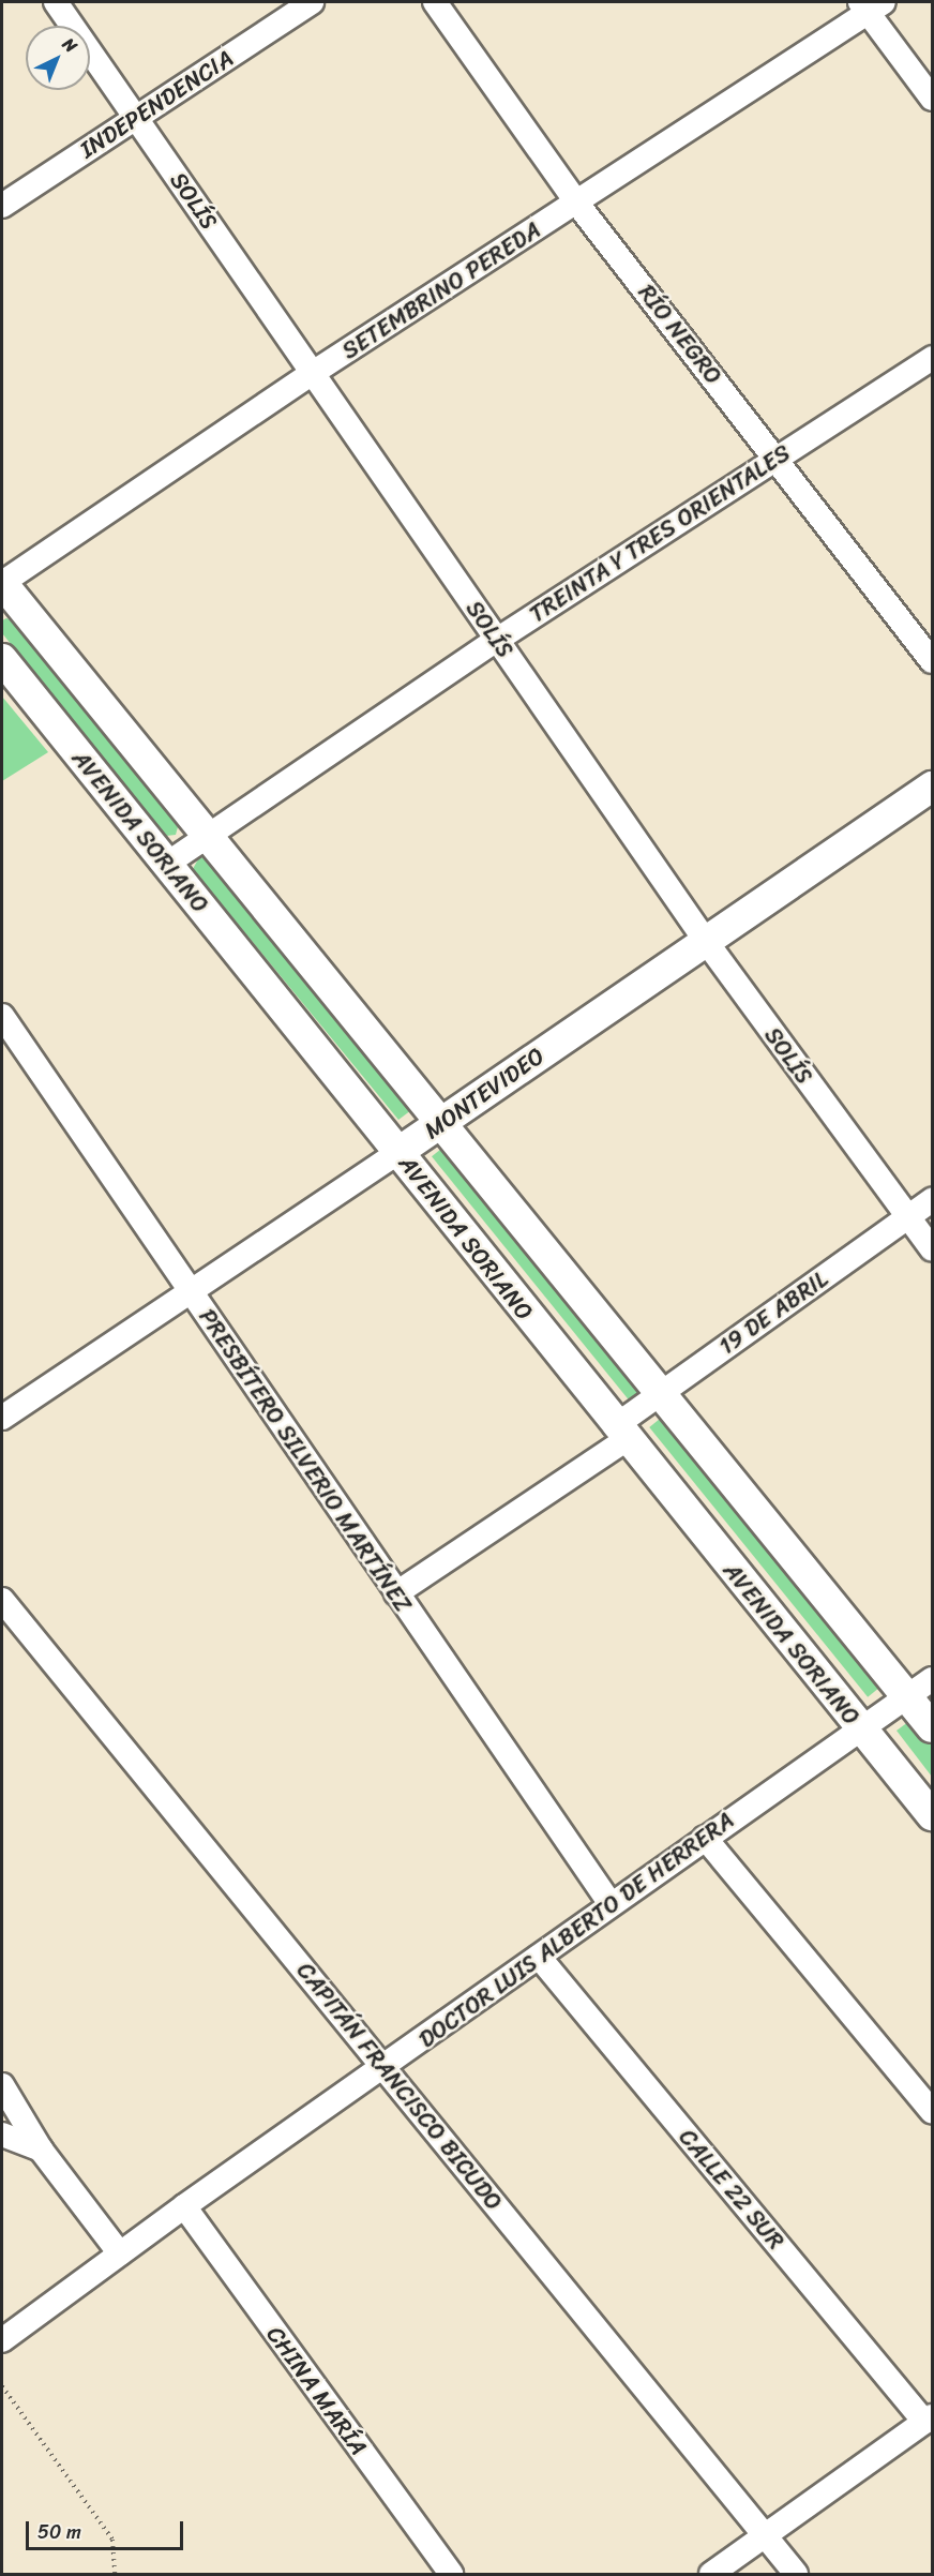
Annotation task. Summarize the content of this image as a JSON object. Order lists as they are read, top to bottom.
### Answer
{
  "streets": {
    "street": [
      "INDEPENDENCIA",
      "SOLÍS",
      "SETEMBRINO PEREDA",
      "RÍO NEGRO",
      "TREINTA Y TRES ORIENTALES",
      "AVENIDA SORIANO",
      "MONTEVIDEO",
      "19 DE ABRIL",
      "PRESBÍTERO SILVERIO MARTÍNEZ",
      "DOCTOR LUIS ALBERTO DE HERRERA",
      "CAPITÁN FRANCISCO BICUDO",
      "CALLE 22 SUR",
      "CHINA MARÍA"
    ]
  },
  "crossings": [
    ["INDEPENDENCIA", "SOLÍS"],
    ["SOLÍS", "SETEMBRINO PEREDA"],
    ["SOLÍS", "TREINTA Y TRES ORIENTALES"],
    ["SOLÍS", "MONTEVIDEO"],
    ["SOLÍS", "19 DE ABRIL"],
    ["SETEMBRINO PEREDA", "RÍO NEGRO"],
    ["SETEMBRINO PEREDA", "AVENIDA SORIANO"],
    ["RÍO NEGRO", "TREINTA Y TRES ORIENTALES"],
    ["TREINTA Y TRES ORIENTALES", "AVENIDA SORIANO"],
    ["AVENIDA SORIANO", "MONTEVIDEO"],
    ["AVENIDA SORIANO", "19 DE ABRIL"],
    ["AVENIDA SORIANO", "DOCTOR LUIS ALBERTO DE HERRERA"],
    ["MONTEVIDEO", "PRESBÍTERO SILVERIO MARTÍNEZ"],
    ["19 DE ABRIL", "PRESBÍTERO SILVERIO MARTÍNEZ"],
    ["PRESBÍTERO SILVERIO MARTÍNEZ", "DOCTOR LUIS ALBERTO DE HERRERA"],
    ["DOCTOR LUIS ALBERTO DE HERRERA", "CAPITÁN FRANCISCO BICUDO"],
    ["DOCTOR LUIS ALBERTO DE HERRERA", "CALLE 22 SUR"],
    ["DOCTOR LUIS ALBERTO DE HERRERA", "CHINA MARÍA"]
  ],
  "scale_bar": "50 m",
  "north": "top right"
}
